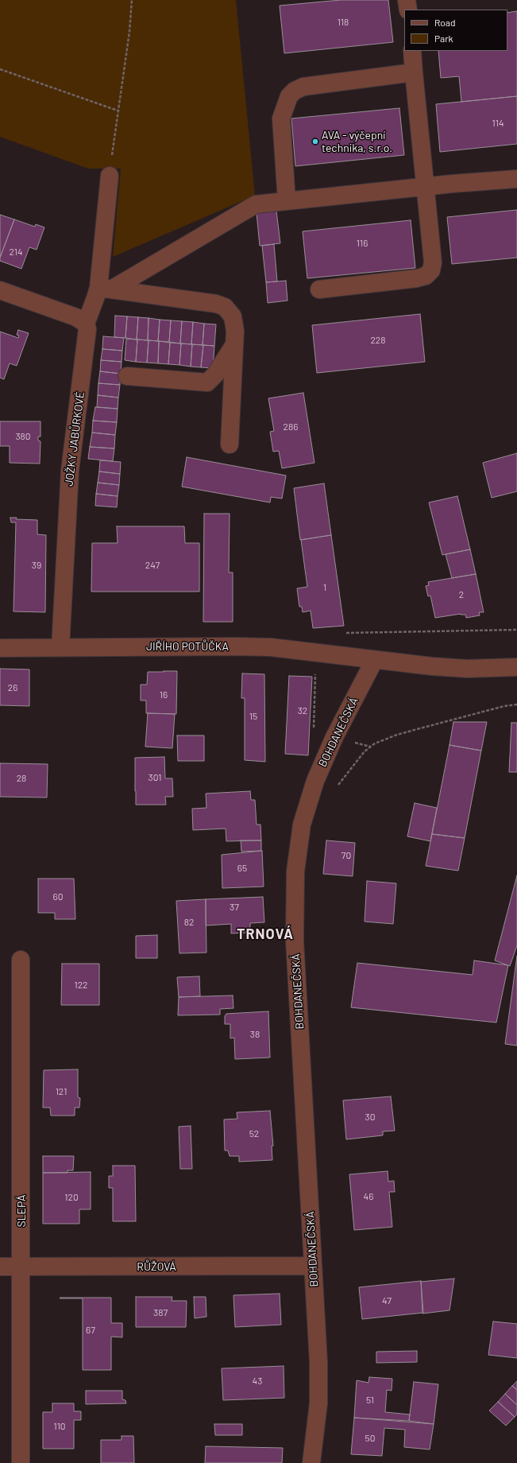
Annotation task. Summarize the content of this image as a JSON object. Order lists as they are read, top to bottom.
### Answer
{
  "streets": {
    "street": [
      "JOŽKY JABŮRKOVÉ",
      "JIŘÍHO POTŮČKA",
      "BOHDANEČSKÁ",
      "SLEPÁ",
      "RŮŽOVÁ"
    ]
  },
  "crossings": [
    ["JOŽKY JABŮRKOVÉ", "JIŘÍHO POTŮČKA"],
    ["JIŘÍHO POTŮČKA", "BOHDANEČSKÁ"],
    ["BOHDANEČSKÁ", "RŮŽOVÁ"],
    ["SLEPÁ", "RŮŽOVÁ"]
  ],
  "districts": ["TRNOVÁ"],
  "places": ["AVA - výčepní technika, s.r.o."],
  "house_numbers": [
    "118",
    "114",
    "116",
    "214",
    "228",
    "286",
    "380",
    "39",
    "247",
    "1",
    "2",
    "26",
    "16",
    "32",
    "15",
    "301",
    "28",
    "70",
    "65",
    "60",
    "37",
    "82",
    "122",
    "38",
    "121",
    "30",
    "52",
    "46",
    "120",
    "47",
    "387",
    "67",
    "43",
    "51",
    "110",
    "50"
  ],
  "legend": ["Road", "Park"]
}
